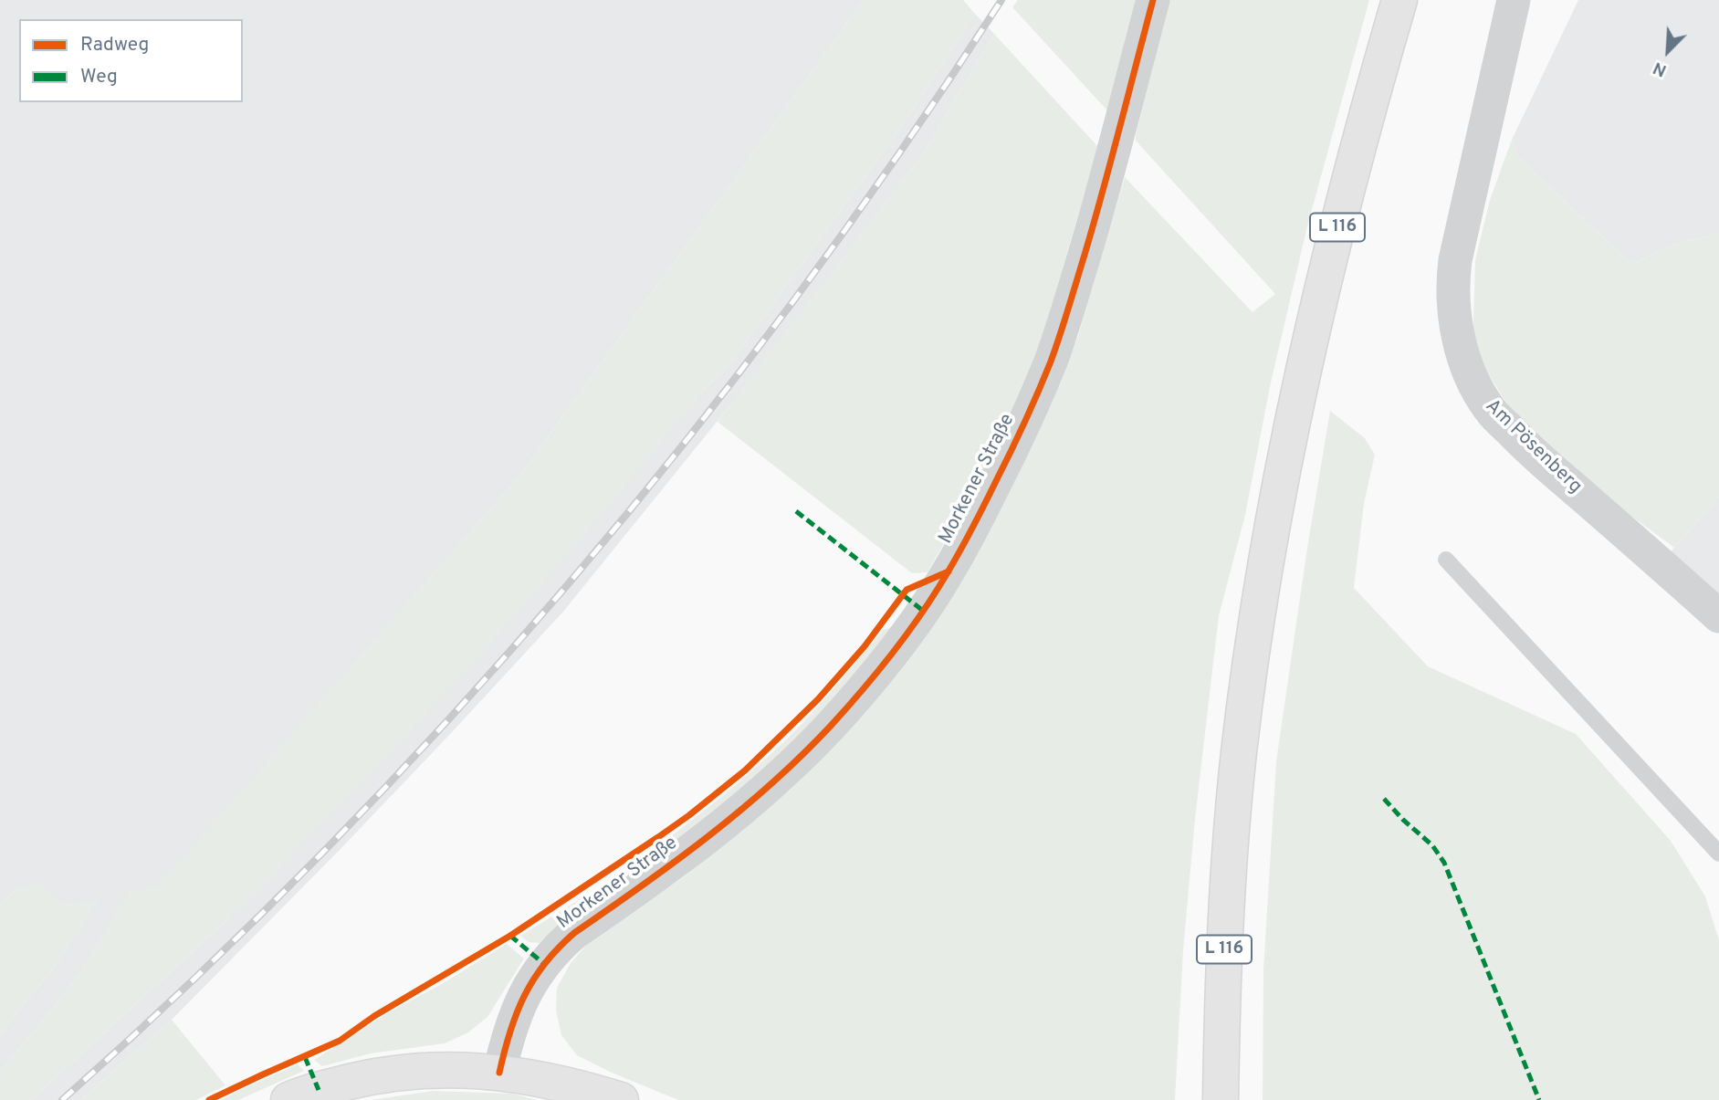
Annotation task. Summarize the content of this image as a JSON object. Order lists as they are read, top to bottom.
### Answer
{
  "streets": {
    "main road": ["L 116"],
    "street": ["Am Pösenberg", "Morkener Straße"]
  },
  "legend": ["Radweg", "Weg"],
  "north": "bottom left"
}
